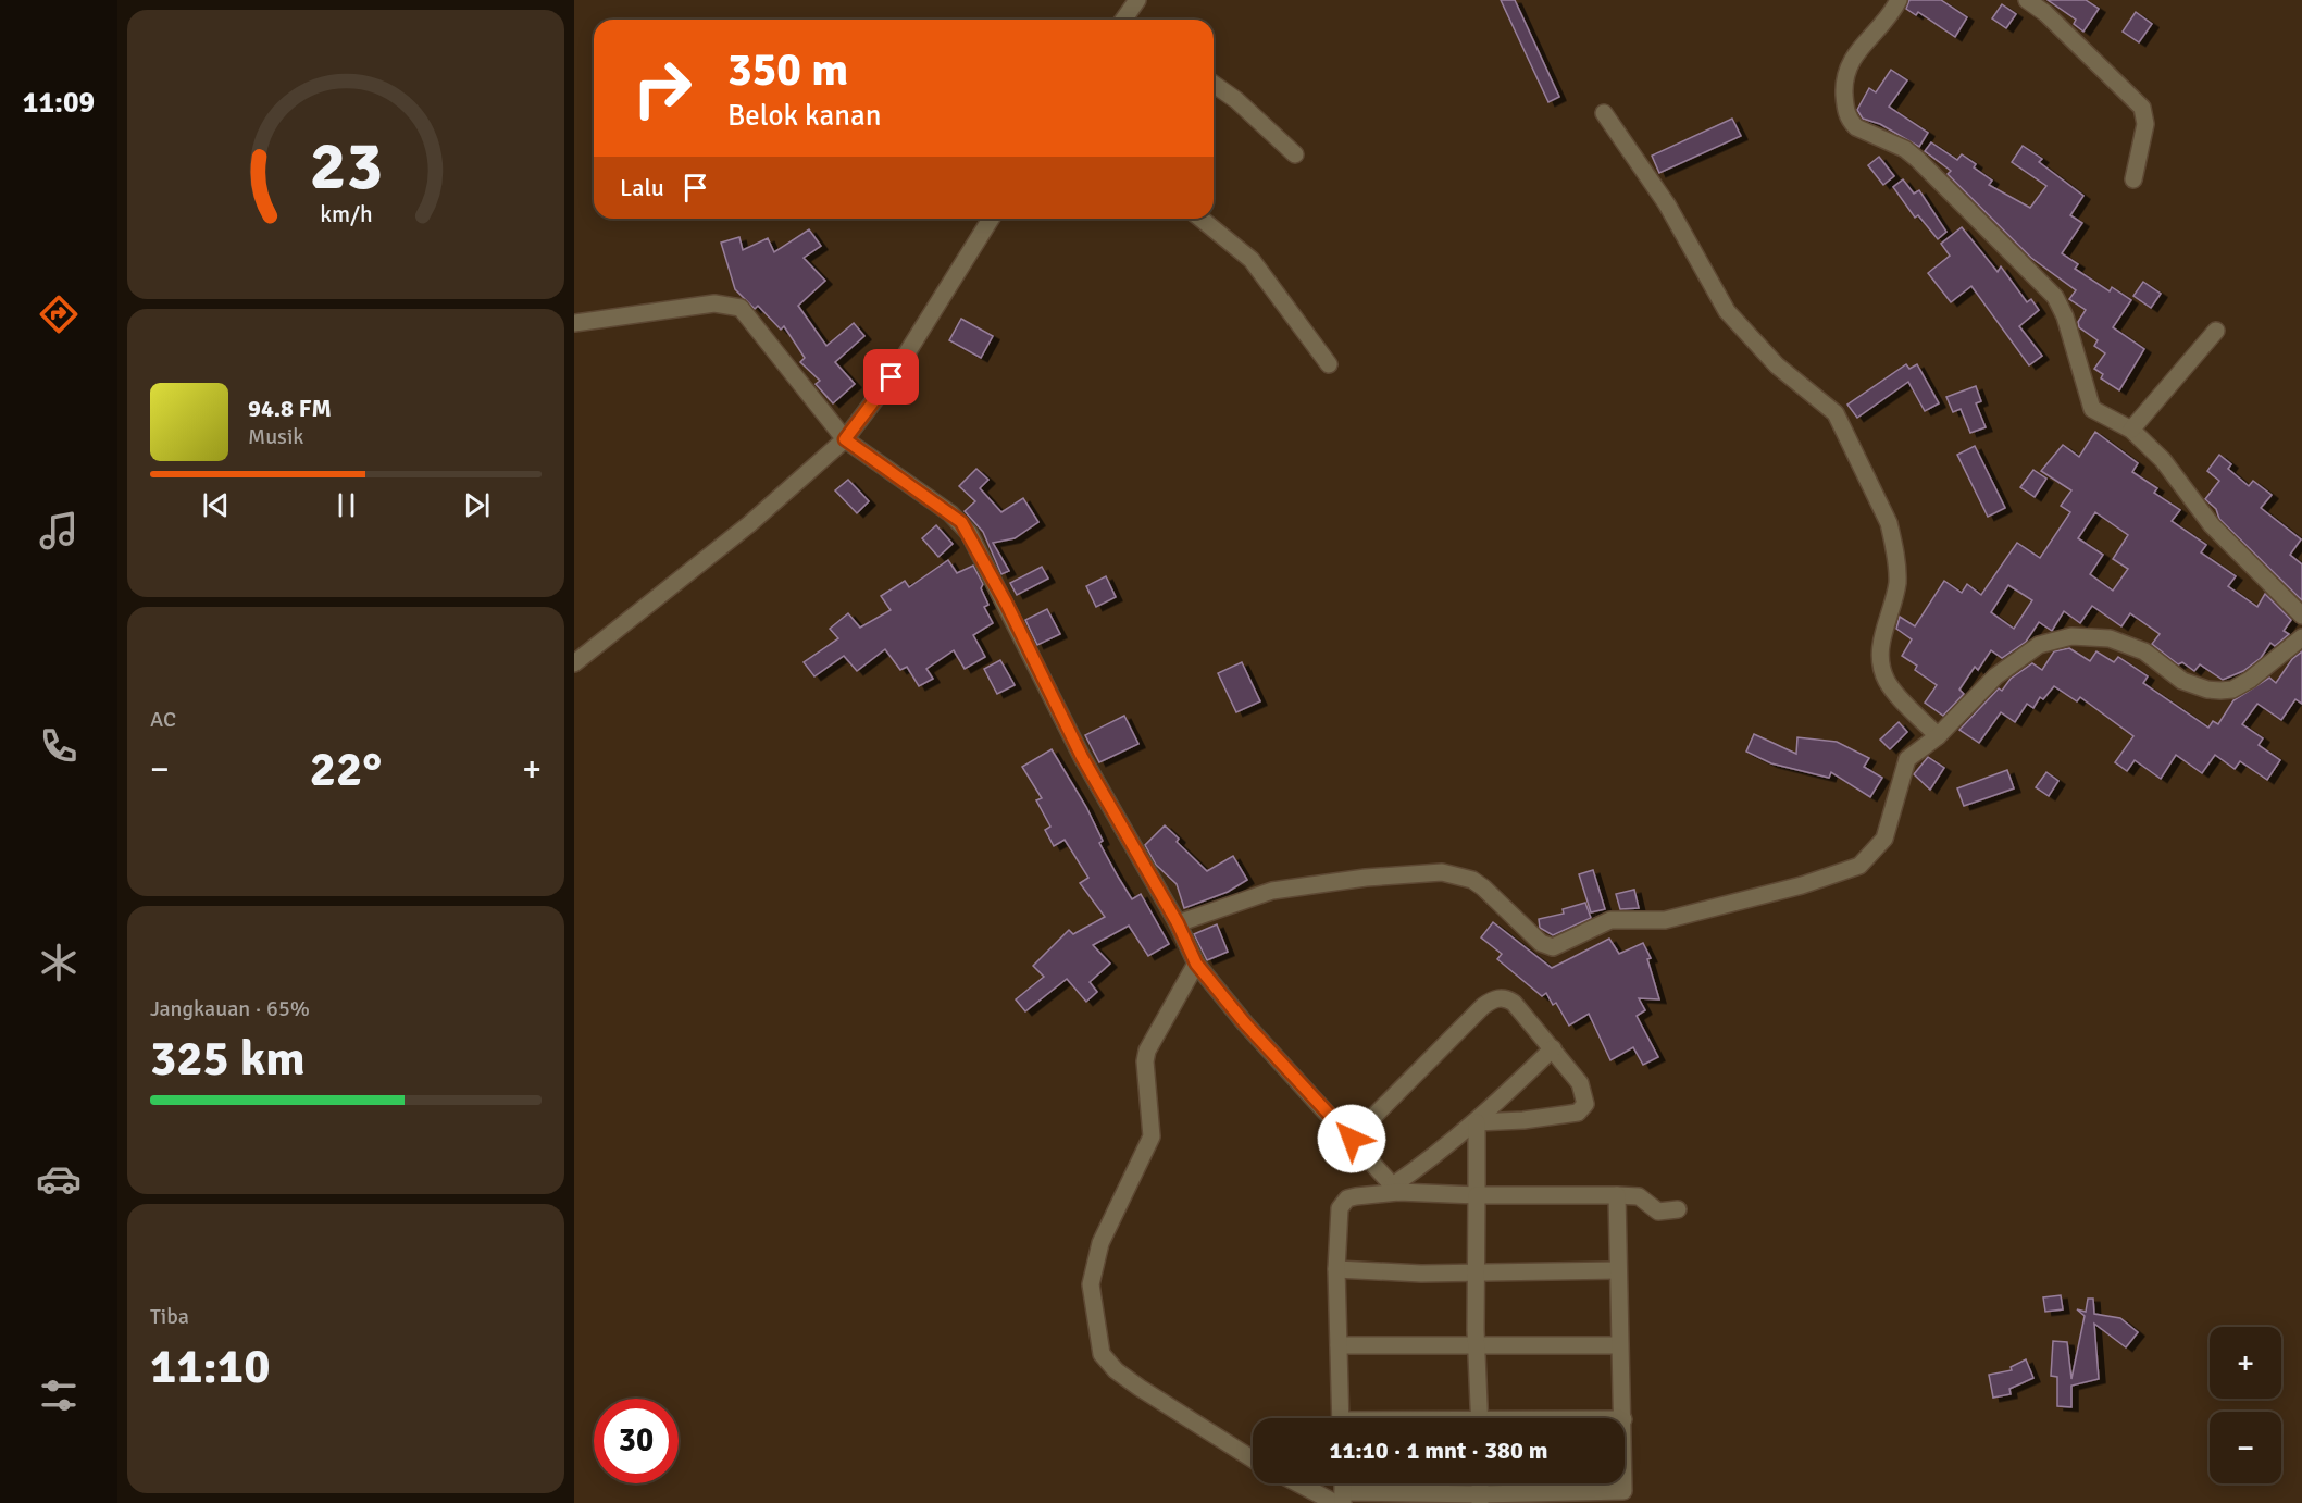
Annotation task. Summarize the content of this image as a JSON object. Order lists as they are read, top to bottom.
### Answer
{
  "page": {
    "tabs": "11:09",
    "turn": ["350 m", "Belok kanan"],
    "then": "Lalu",
    "song": ["94.8 FM", "Musik"],
    "tile": [
      "AC",
      ["Jangkauan · 65%", "325 km"],
      ["Tiba", "11:10"]
    ],
    "heat": ["−", "22°", "+"],
    "map_buttons": ["+", "−"],
    "limit": "30",
    "trip": "11:10 · 1 mnt · 380 m",
    "gauge": ["23", "km/h"]
  }
}
